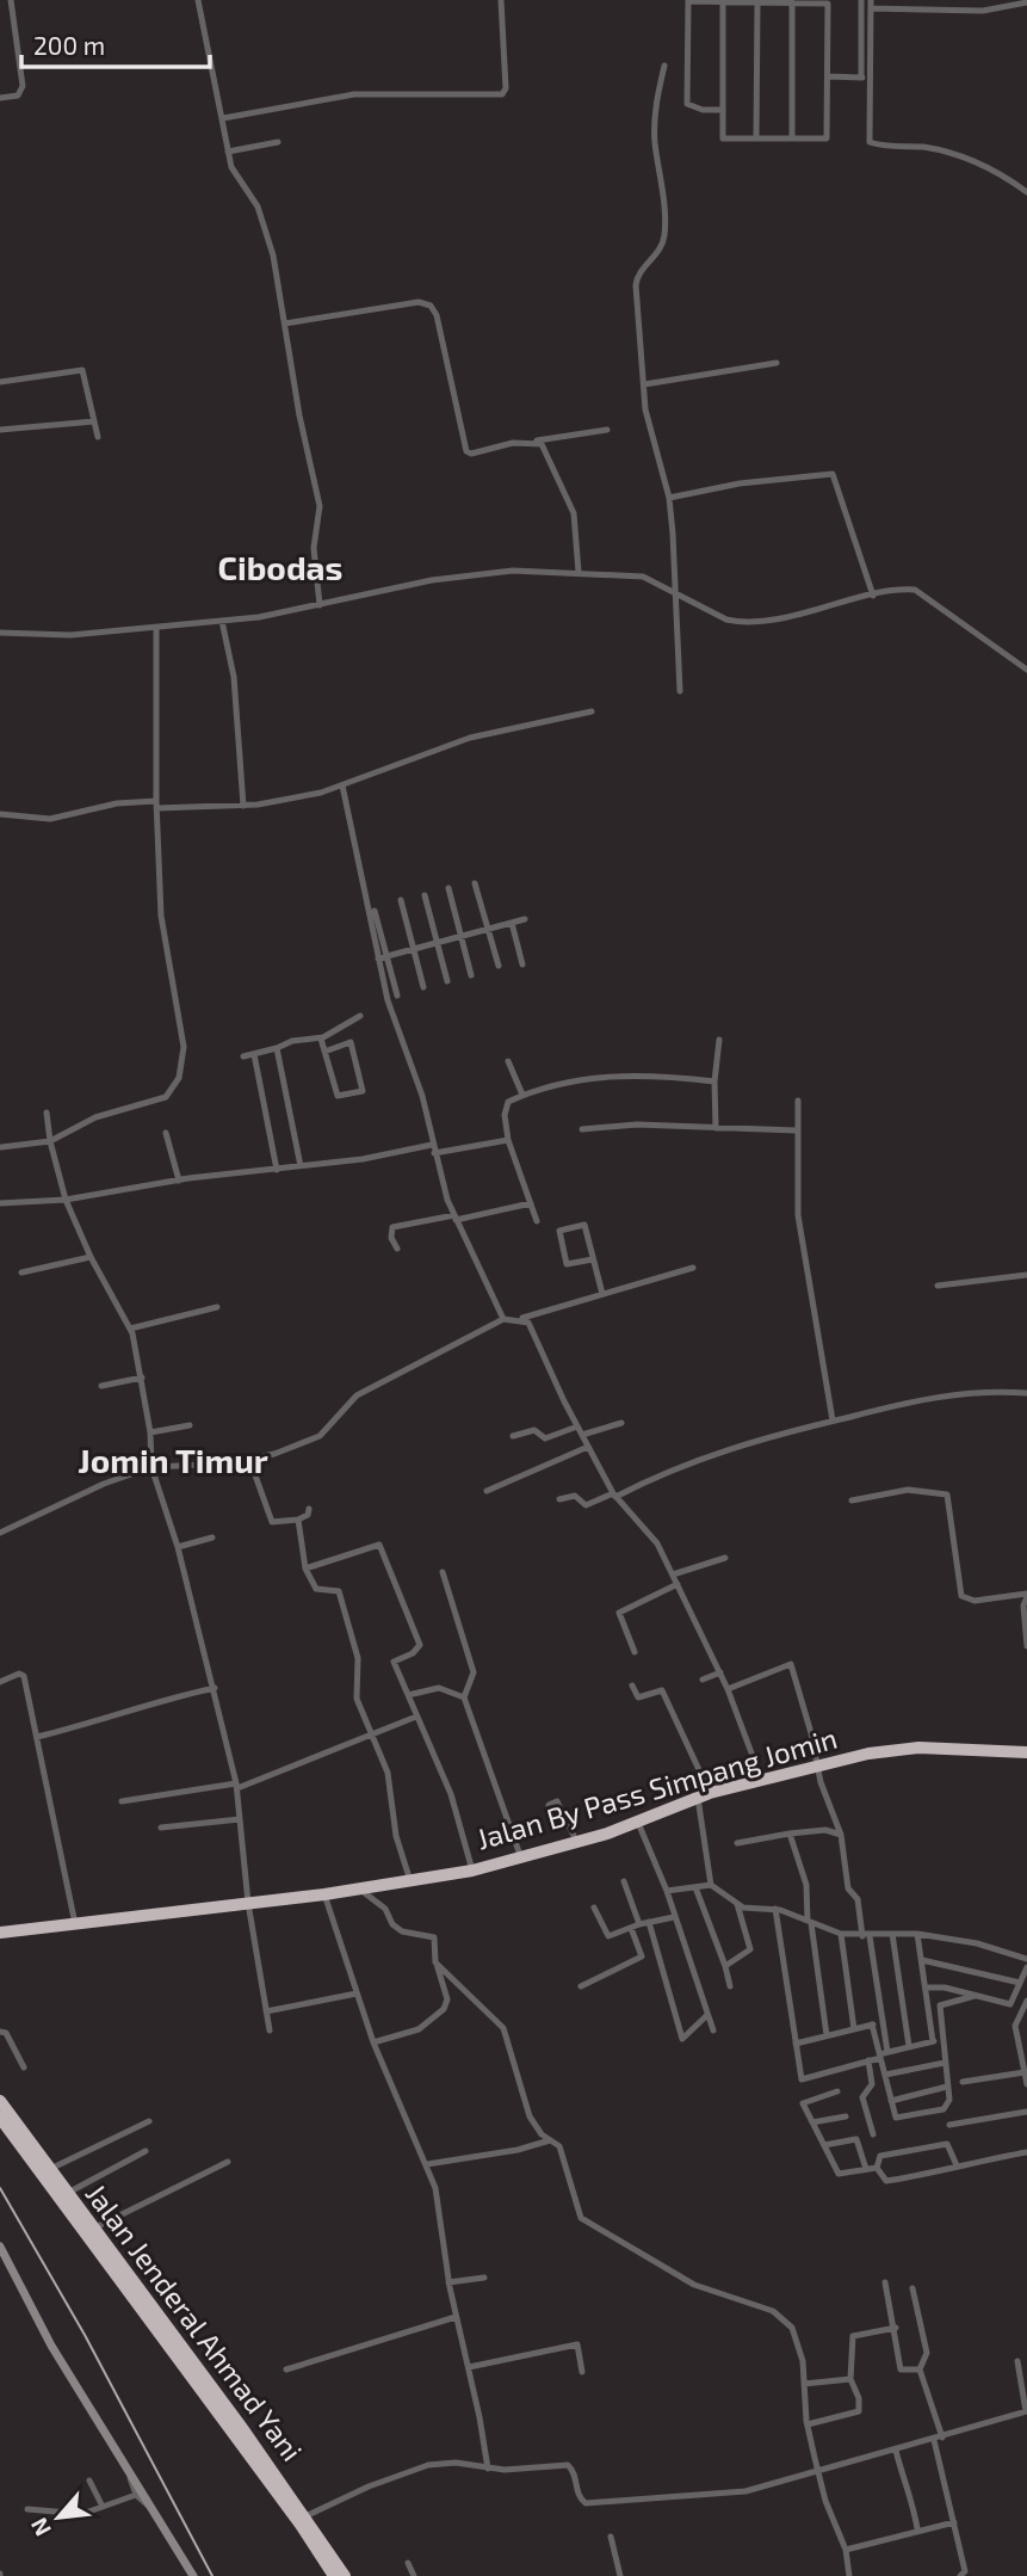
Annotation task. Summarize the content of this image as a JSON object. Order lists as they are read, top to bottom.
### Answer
{
  "streets": {
    "highway": ["Jalan By Pass Simpang Jomin", "Jalan Jenderal Ahmad Yani"]
  },
  "districts": ["Cibodas", "Jomin Timur"],
  "scale_bar": "200 m",
  "north": "bottom left"
}
